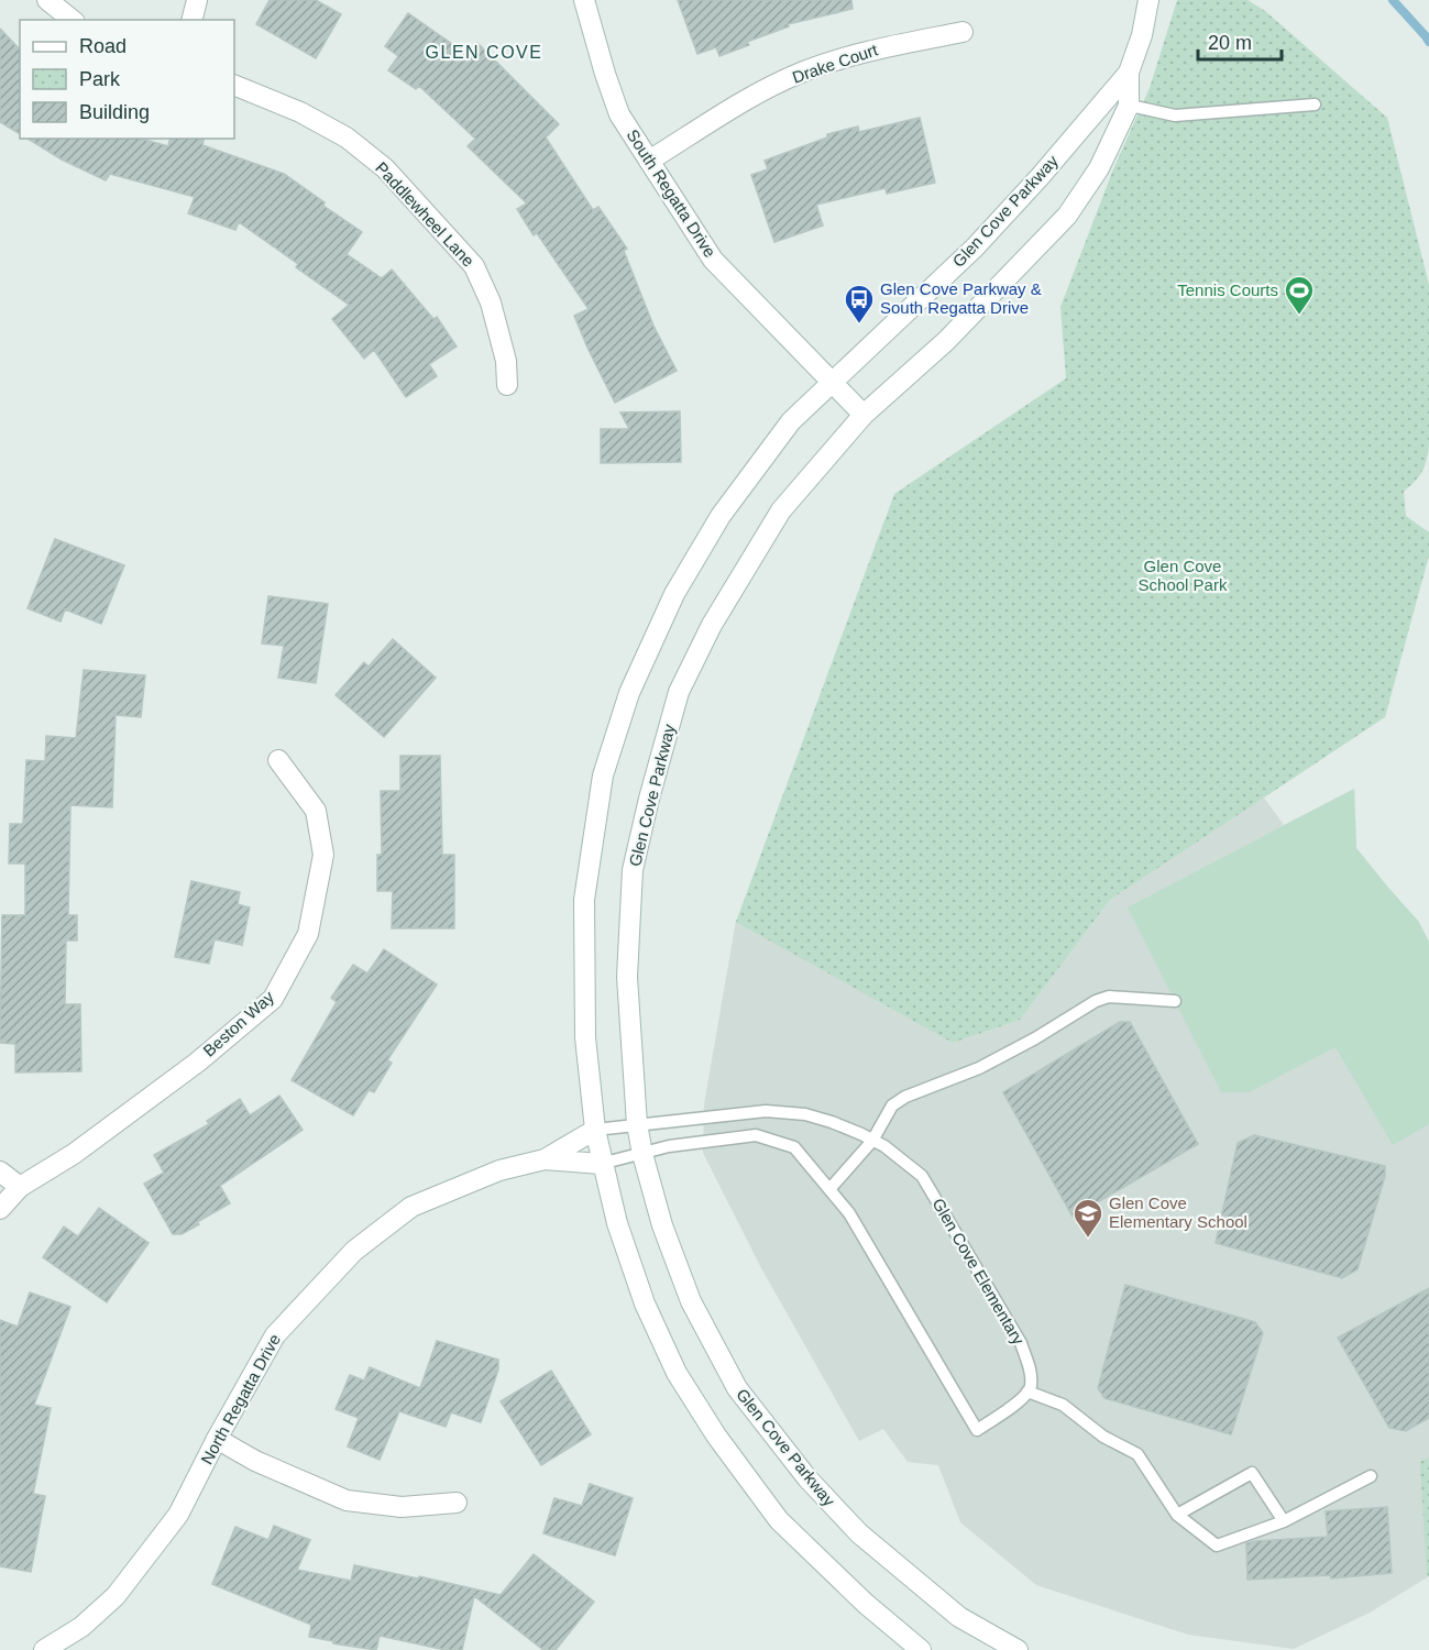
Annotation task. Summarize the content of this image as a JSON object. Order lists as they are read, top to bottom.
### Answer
{
  "streets": {
    "main road": [
      "Drake Court",
      "South Regatta Drive",
      "Glen Cove Parkway",
      "Paddlewheel Lane",
      "Beston Way",
      "North Regatta Drive"
    ],
    "lane": ["Glen Cove Elementary"]
  },
  "crossings": [
    ["Drake Court", "South Regatta Drive"],
    ["South Regatta Drive", "Glen Cove Parkway"],
    ["Glen Cove Parkway", "Glen Cove Elementary"],
    ["Glen Cove Parkway", "North Regatta Drive"],
    ["Glen Cove Elementary", "North Regatta Drive"]
  ],
  "districts": ["GLEN COVE"],
  "parks": ["Glen Cove School Park"],
  "places": {
    "sports": ["Tennis Courts"],
    "bus stop": ["Glen Cove Parkway & South Regatta Drive"],
    "school or university": ["Glen Cove Elementary School"]
  },
  "legend": ["Road", "Park", "Building"],
  "scale_bar": "20 m"
}
